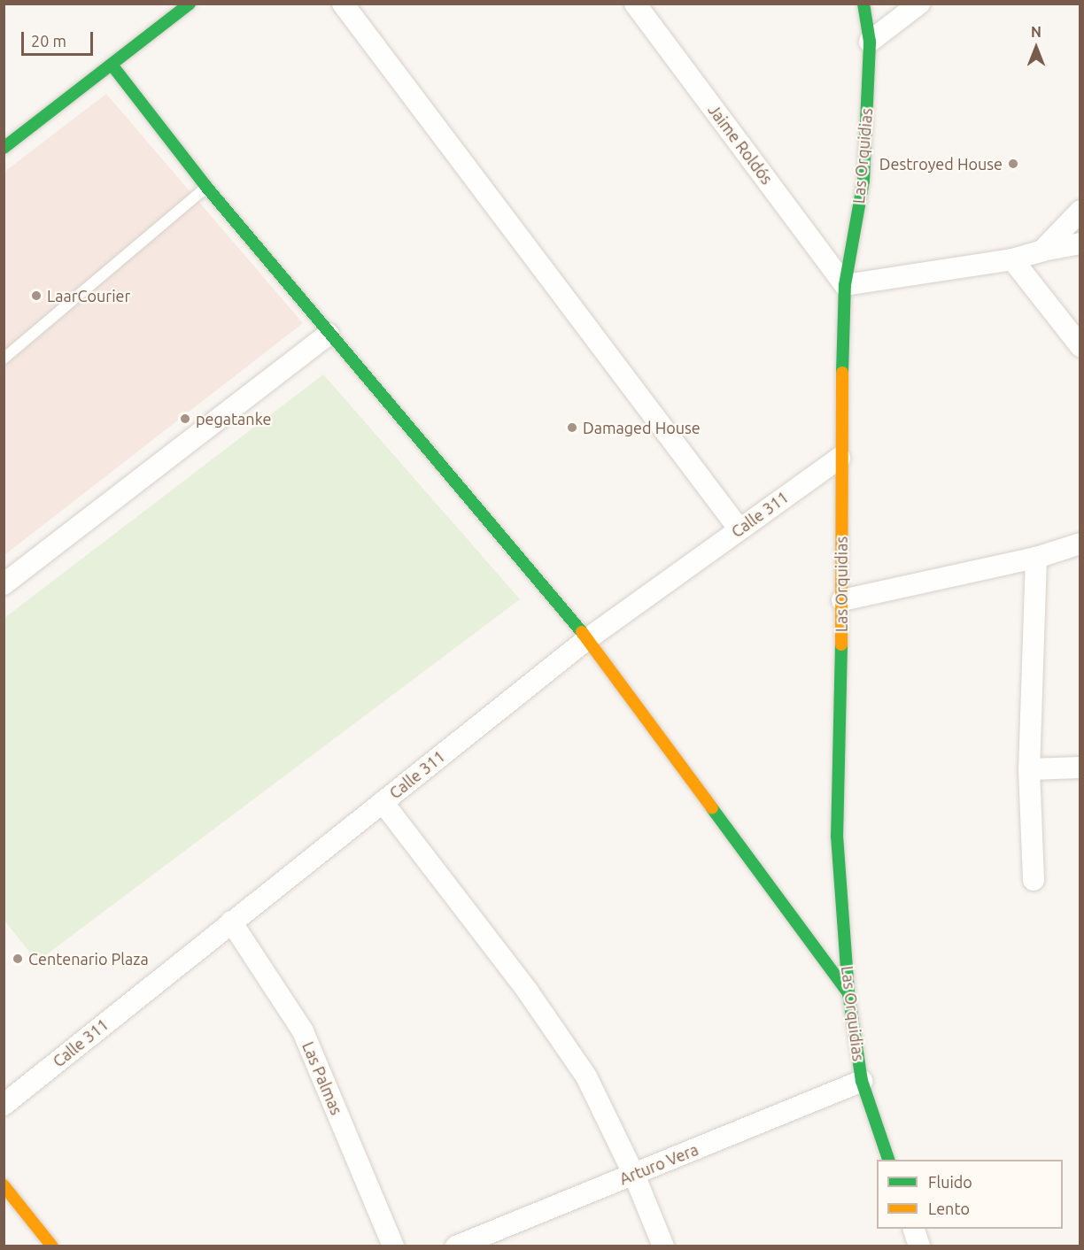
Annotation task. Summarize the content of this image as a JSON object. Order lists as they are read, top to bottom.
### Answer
{
  "streets": {
    "street": [
      "Jaime Roldós",
      "Las Orquidias",
      "Calle 311",
      "Las Palmas",
      "Arturo Vera"
    ]
  },
  "crossings": [
    ["Jaime Roldós", "Las Orquidias"],
    ["Las Orquidias", "Calle 311"],
    ["Las Orquidias", "Arturo Vera"],
    ["Calle 311", "Las Palmas"]
  ],
  "places": [
    "Destroyed House",
    "LaarCourier",
    "pegatanke",
    "Damaged House",
    "Centenario Plaza"
  ],
  "legend": ["Fluido", "Lento"],
  "scale_bar": "20 m",
  "north": "top"
}
